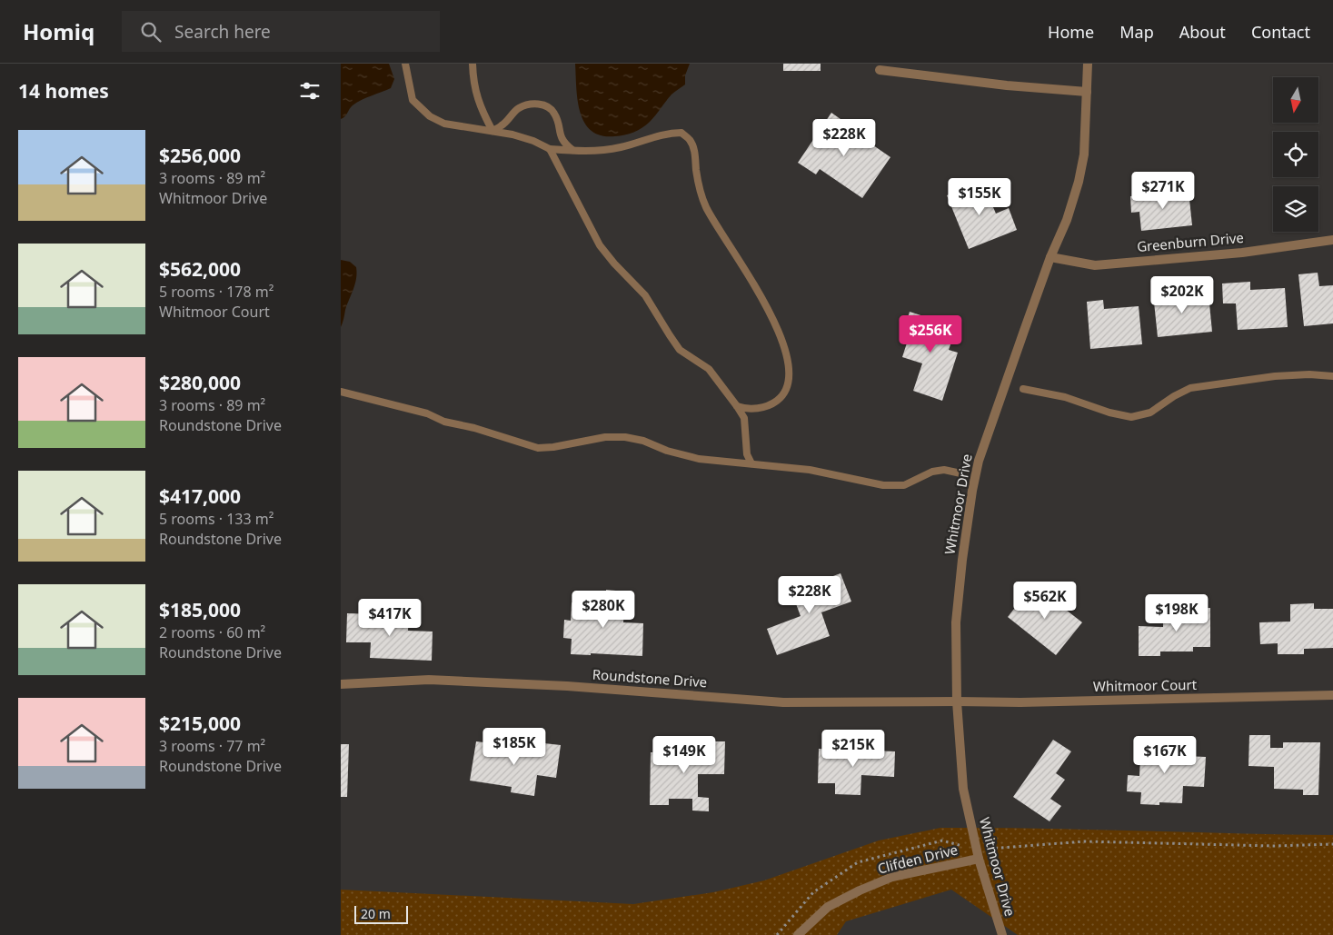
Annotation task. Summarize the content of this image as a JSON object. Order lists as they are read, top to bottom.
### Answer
{
  "streets": {
    "street": [
      "Greenburn Drive",
      "Whitmoor Drive",
      "Roundstone Drive",
      "Whitmoor Court",
      "Clifden Drive"
    ]
  },
  "crossings": [
    ["Greenburn Drive", "Whitmoor Drive"],
    ["Whitmoor Drive", "Roundstone Drive"],
    ["Whitmoor Drive", "Whitmoor Court"],
    ["Whitmoor Drive", "Clifden Drive"],
    ["Roundstone Drive", "Whitmoor Court"]
  ],
  "scale_bar": "20 m",
  "north": "bottom",
  "page": {
    "header": "Homiq",
    "search": "Search here",
    "nav": [
      "Home",
      "Map",
      "About",
      "Contact"
    ],
    "heading": "14 homes",
    "list": [
      {
        "name": "$256,000",
        "note": "3 rooms · 89 m² · Whitmoor Drive"
      },
      {
        "name": "$562,000",
        "note": "5 rooms · 178 m² · Whitmoor Court"
      },
      {
        "name": "$280,000",
        "note": "3 rooms · 89 m² · Roundstone Drive"
      },
      {
        "name": "$417,000",
        "note": "5 rooms · 133 m² · Roundstone Drive"
      },
      {
        "name": "$185,000",
        "note": "2 rooms · 60 m² · Roundstone Drive"
      },
      {
        "name": "$215,000",
        "note": "3 rooms · 77 m² · Roundstone Drive"
      }
    ],
    "price": [
      "$228K",
      "$271K",
      "$155K",
      "$202K",
      "$256K",
      "$228K",
      "$562K",
      "$280K",
      "$198K",
      "$417K",
      "$185K",
      "$215K",
      "$149K",
      "$167K"
    ],
    "scale": "20 m"
  }
}
